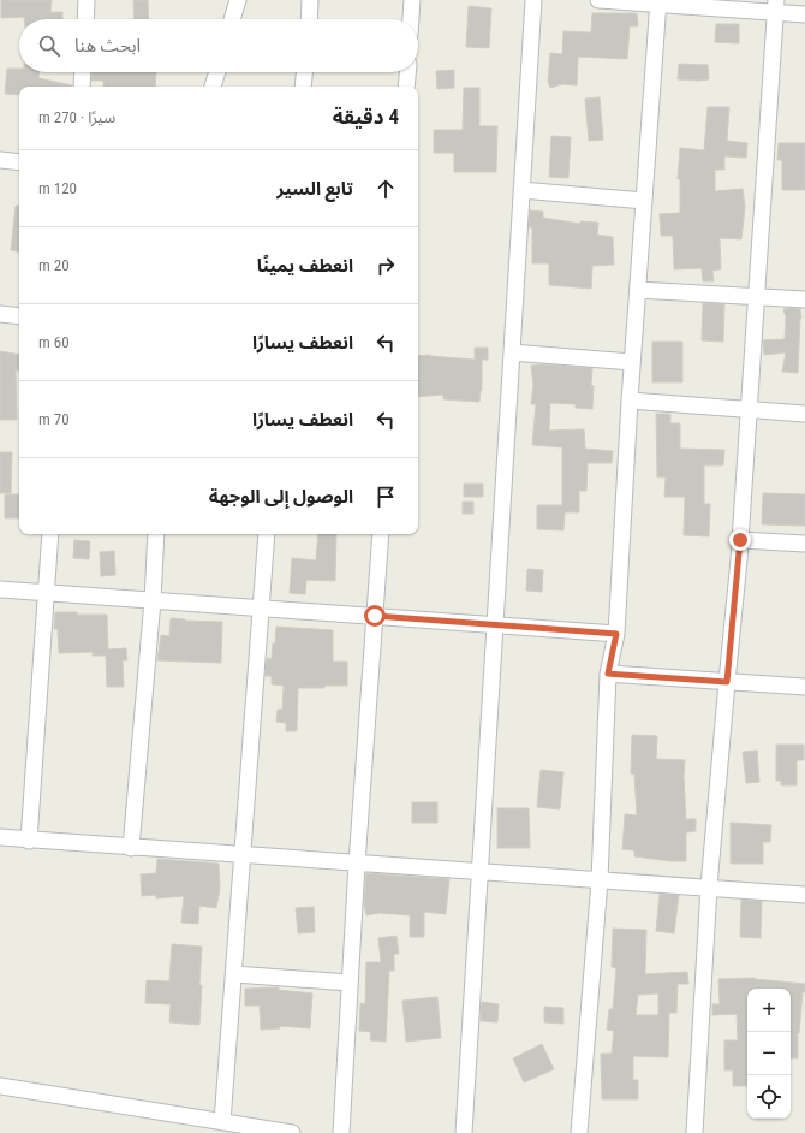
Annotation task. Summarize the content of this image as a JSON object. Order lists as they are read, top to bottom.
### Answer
{
  "page": {
    "search": "ابحث هنا",
    "heading": ["4 دقيقة", "سيرًا · 270 m"],
    "list": [
      ["تابع السير", "120 m"],
      ["انعطف يمينًا", "20 m"],
      ["انعطف يسارًا", "60 m"],
      ["انعطف يسارًا", "70 m"],
      "الوصول إلى الوجهة"
    ],
    "map_buttons": ["+", "−"]
  }
}
